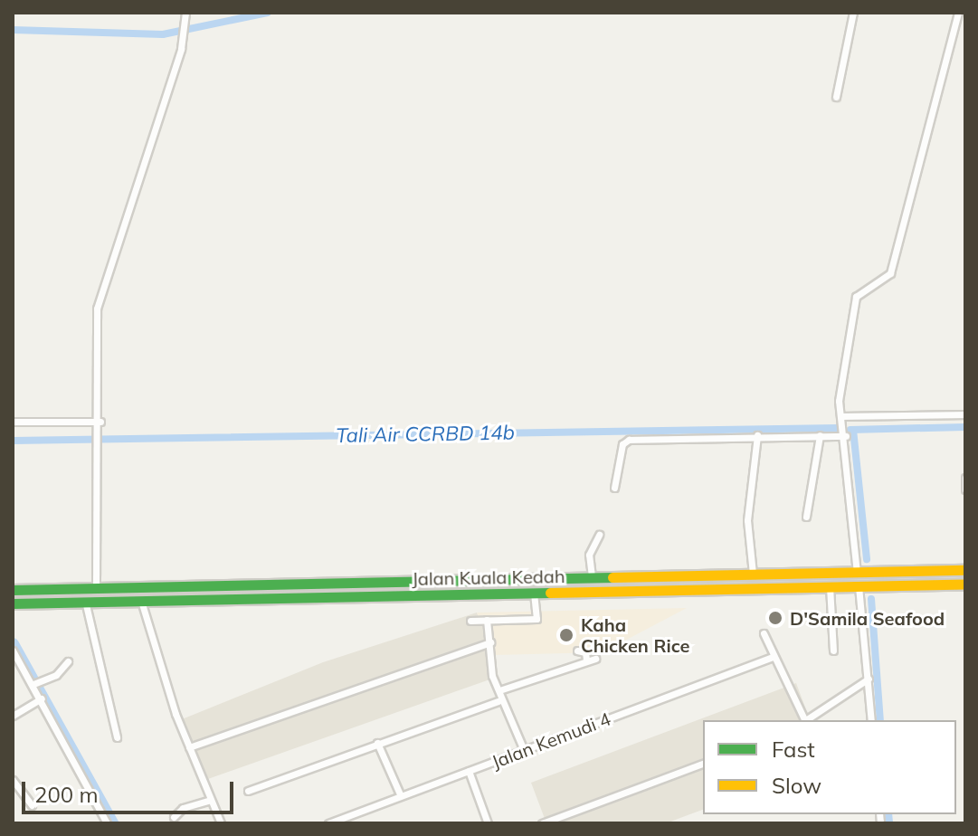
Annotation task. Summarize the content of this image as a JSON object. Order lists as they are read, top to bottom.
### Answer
{
  "streets": {
    "main road": ["Jalan Kuala Kedah"],
    "street": ["Jalan Kemudi 4"]
  },
  "water": ["Tali Air CCRBD 14b"],
  "places": ["D'Samila Seafood", "Kaha Chicken Rice"],
  "legend": ["Fast", "Slow"],
  "scale_bar": "200 m"
}
